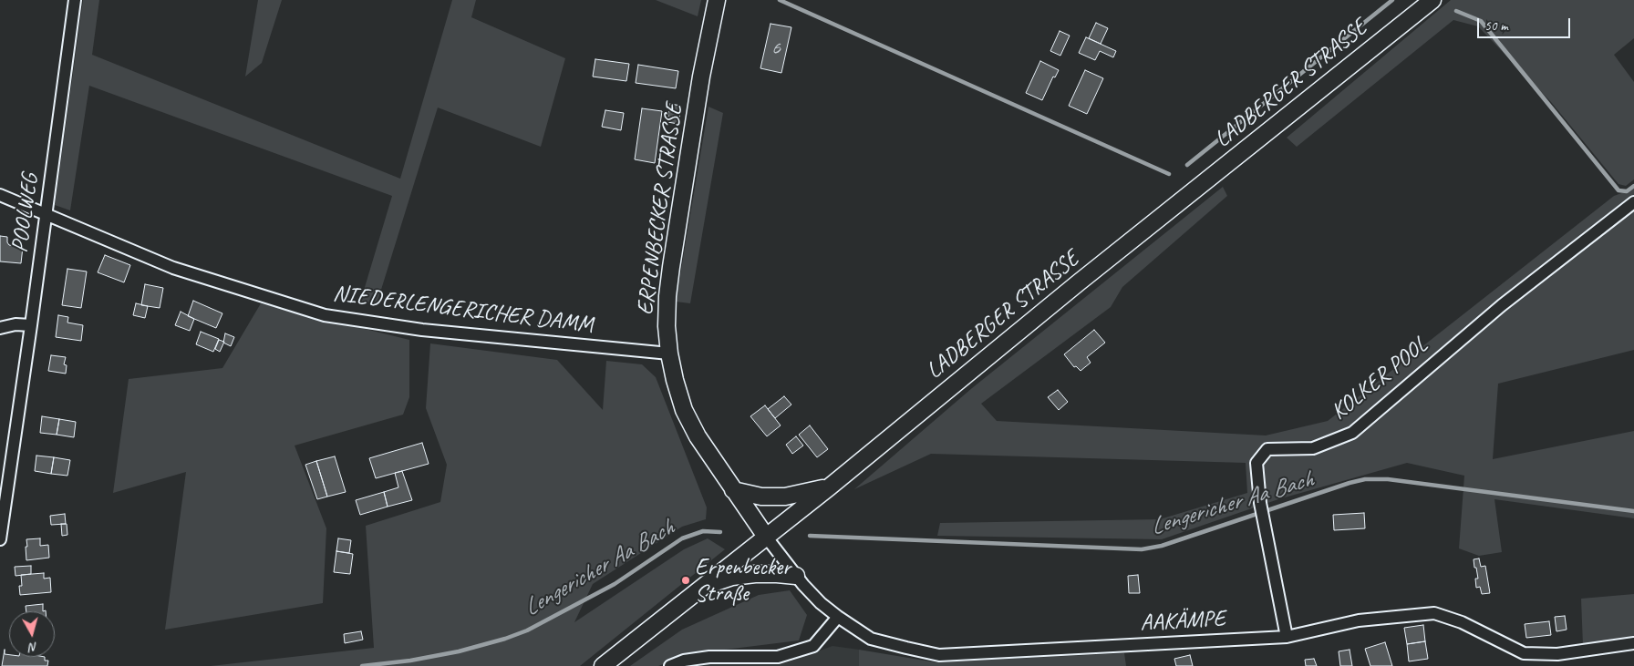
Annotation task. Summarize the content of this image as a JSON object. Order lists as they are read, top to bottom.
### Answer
{
  "streets": {
    "main road": ["LADBERGER STRASSE", "ERPENBECKER STRASSE"],
    "street": [
      "POOLWEG",
      "NIEDERLENGERICHER DAMM",
      "KOLKER POOL",
      "AAKÄMPE"
    ]
  },
  "crossings": [
    ["LADBERGER STRASSE", "ERPENBECKER STRASSE"],
    ["LADBERGER STRASSE", "AAKÄMPE"],
    ["ERPENBECKER STRASSE", "NIEDERLENGERICHER DAMM"],
    ["ERPENBECKER STRASSE", "AAKÄMPE"],
    ["POOLWEG", "NIEDERLENGERICHER DAMM"],
    ["KOLKER POOL", "AAKÄMPE"]
  ],
  "water": ["Lengericher Aa Bach"],
  "places": ["Erpenbecker Straße"],
  "house_numbers": ["6"],
  "scale_bar": "50 m",
  "north": "bottom"
}
